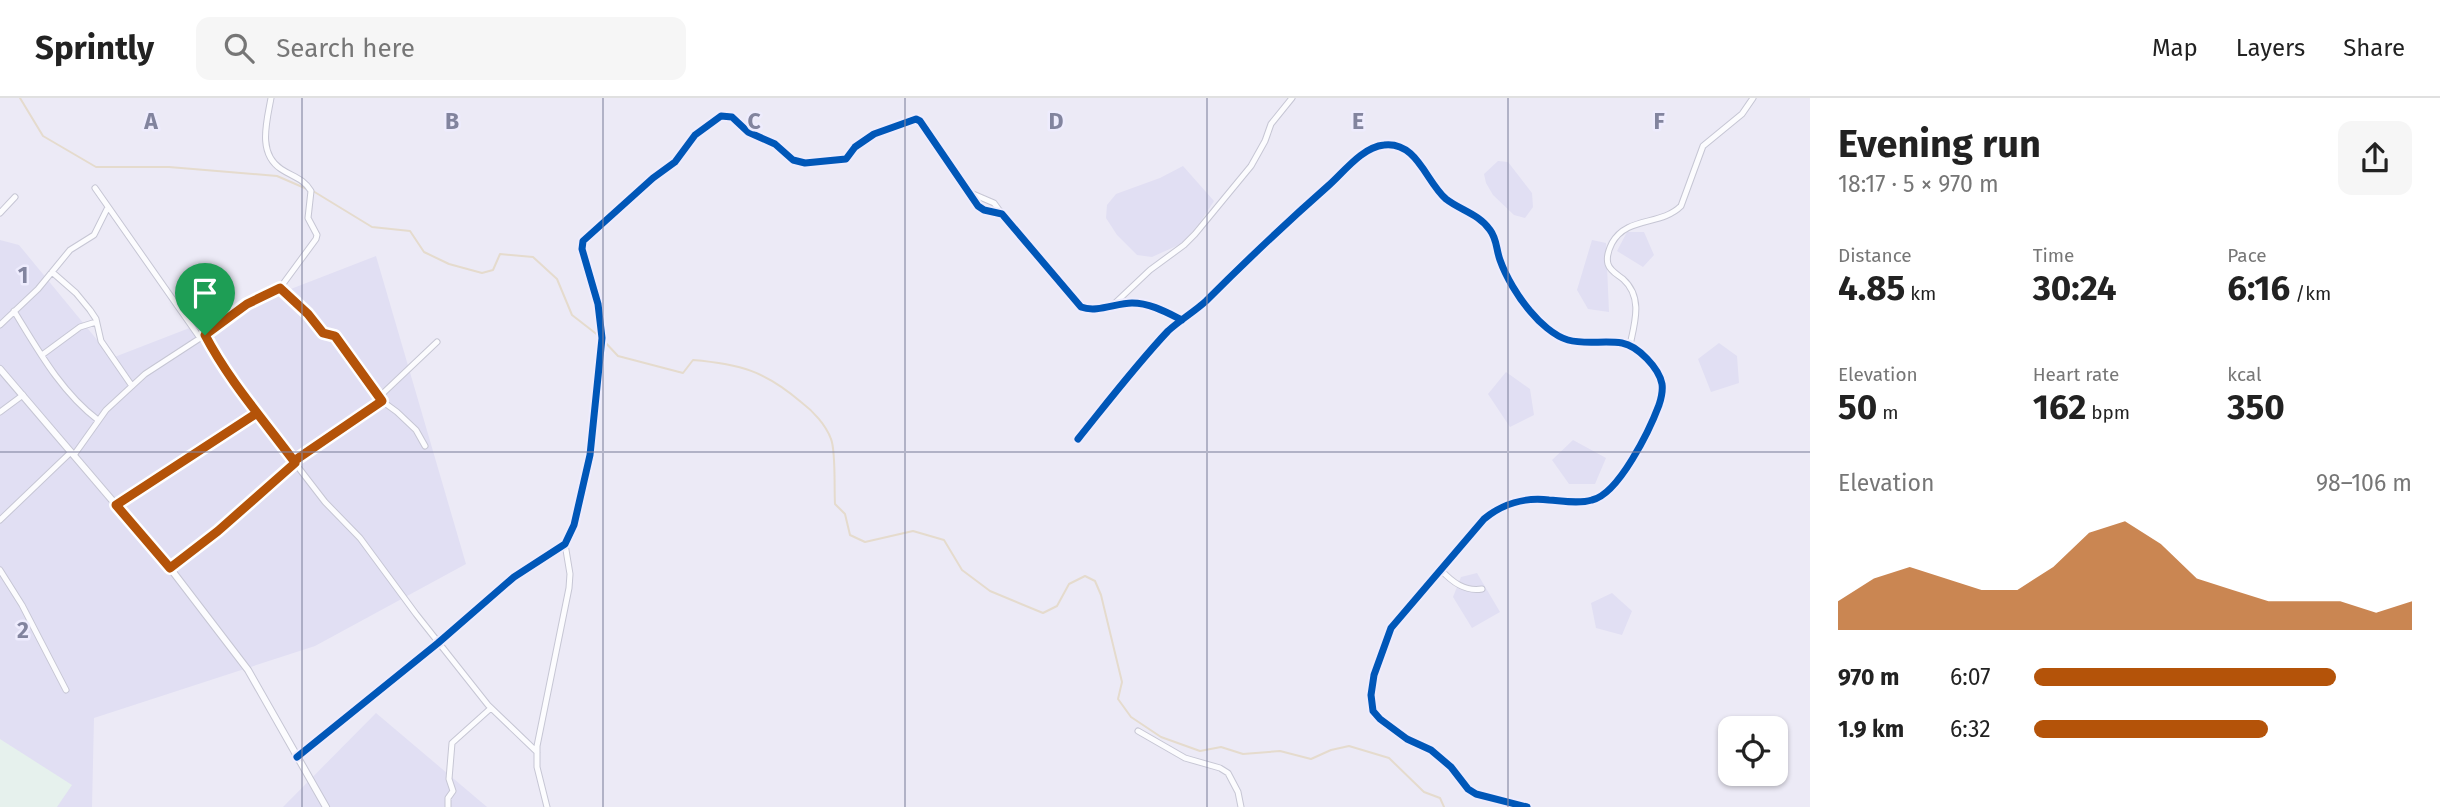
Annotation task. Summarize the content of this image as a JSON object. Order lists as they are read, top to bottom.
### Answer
{
  "page": {
    "header": "Sprintly",
    "search": "Search here",
    "nav": ["Map", "Layers", "Share"],
    "heading": ["Evening run", "18:17 · 5 × 970 m"],
    "stats": [
      ["Distance", "4.85 km"],
      ["Time", "30:24"],
      ["Pace", "6:16 /km"],
      ["Elevation", "50 m"],
      ["Heart rate", "162 bpm"],
      ["kcal", "350"]
    ],
    "chart": ["Elevation", "98–106 m"],
    "list": [
      {
        "name": "970 m",
        "note": "6:07"
      },
      {
        "name": "1.9 km",
        "note": "6:32"
      }
    ]
  },
  "grid": {
    "columns": [
      "A",
      "B",
      "C",
      "D",
      "E",
      "F"
    ],
    "rows": ["1", "2"]
  }
}
